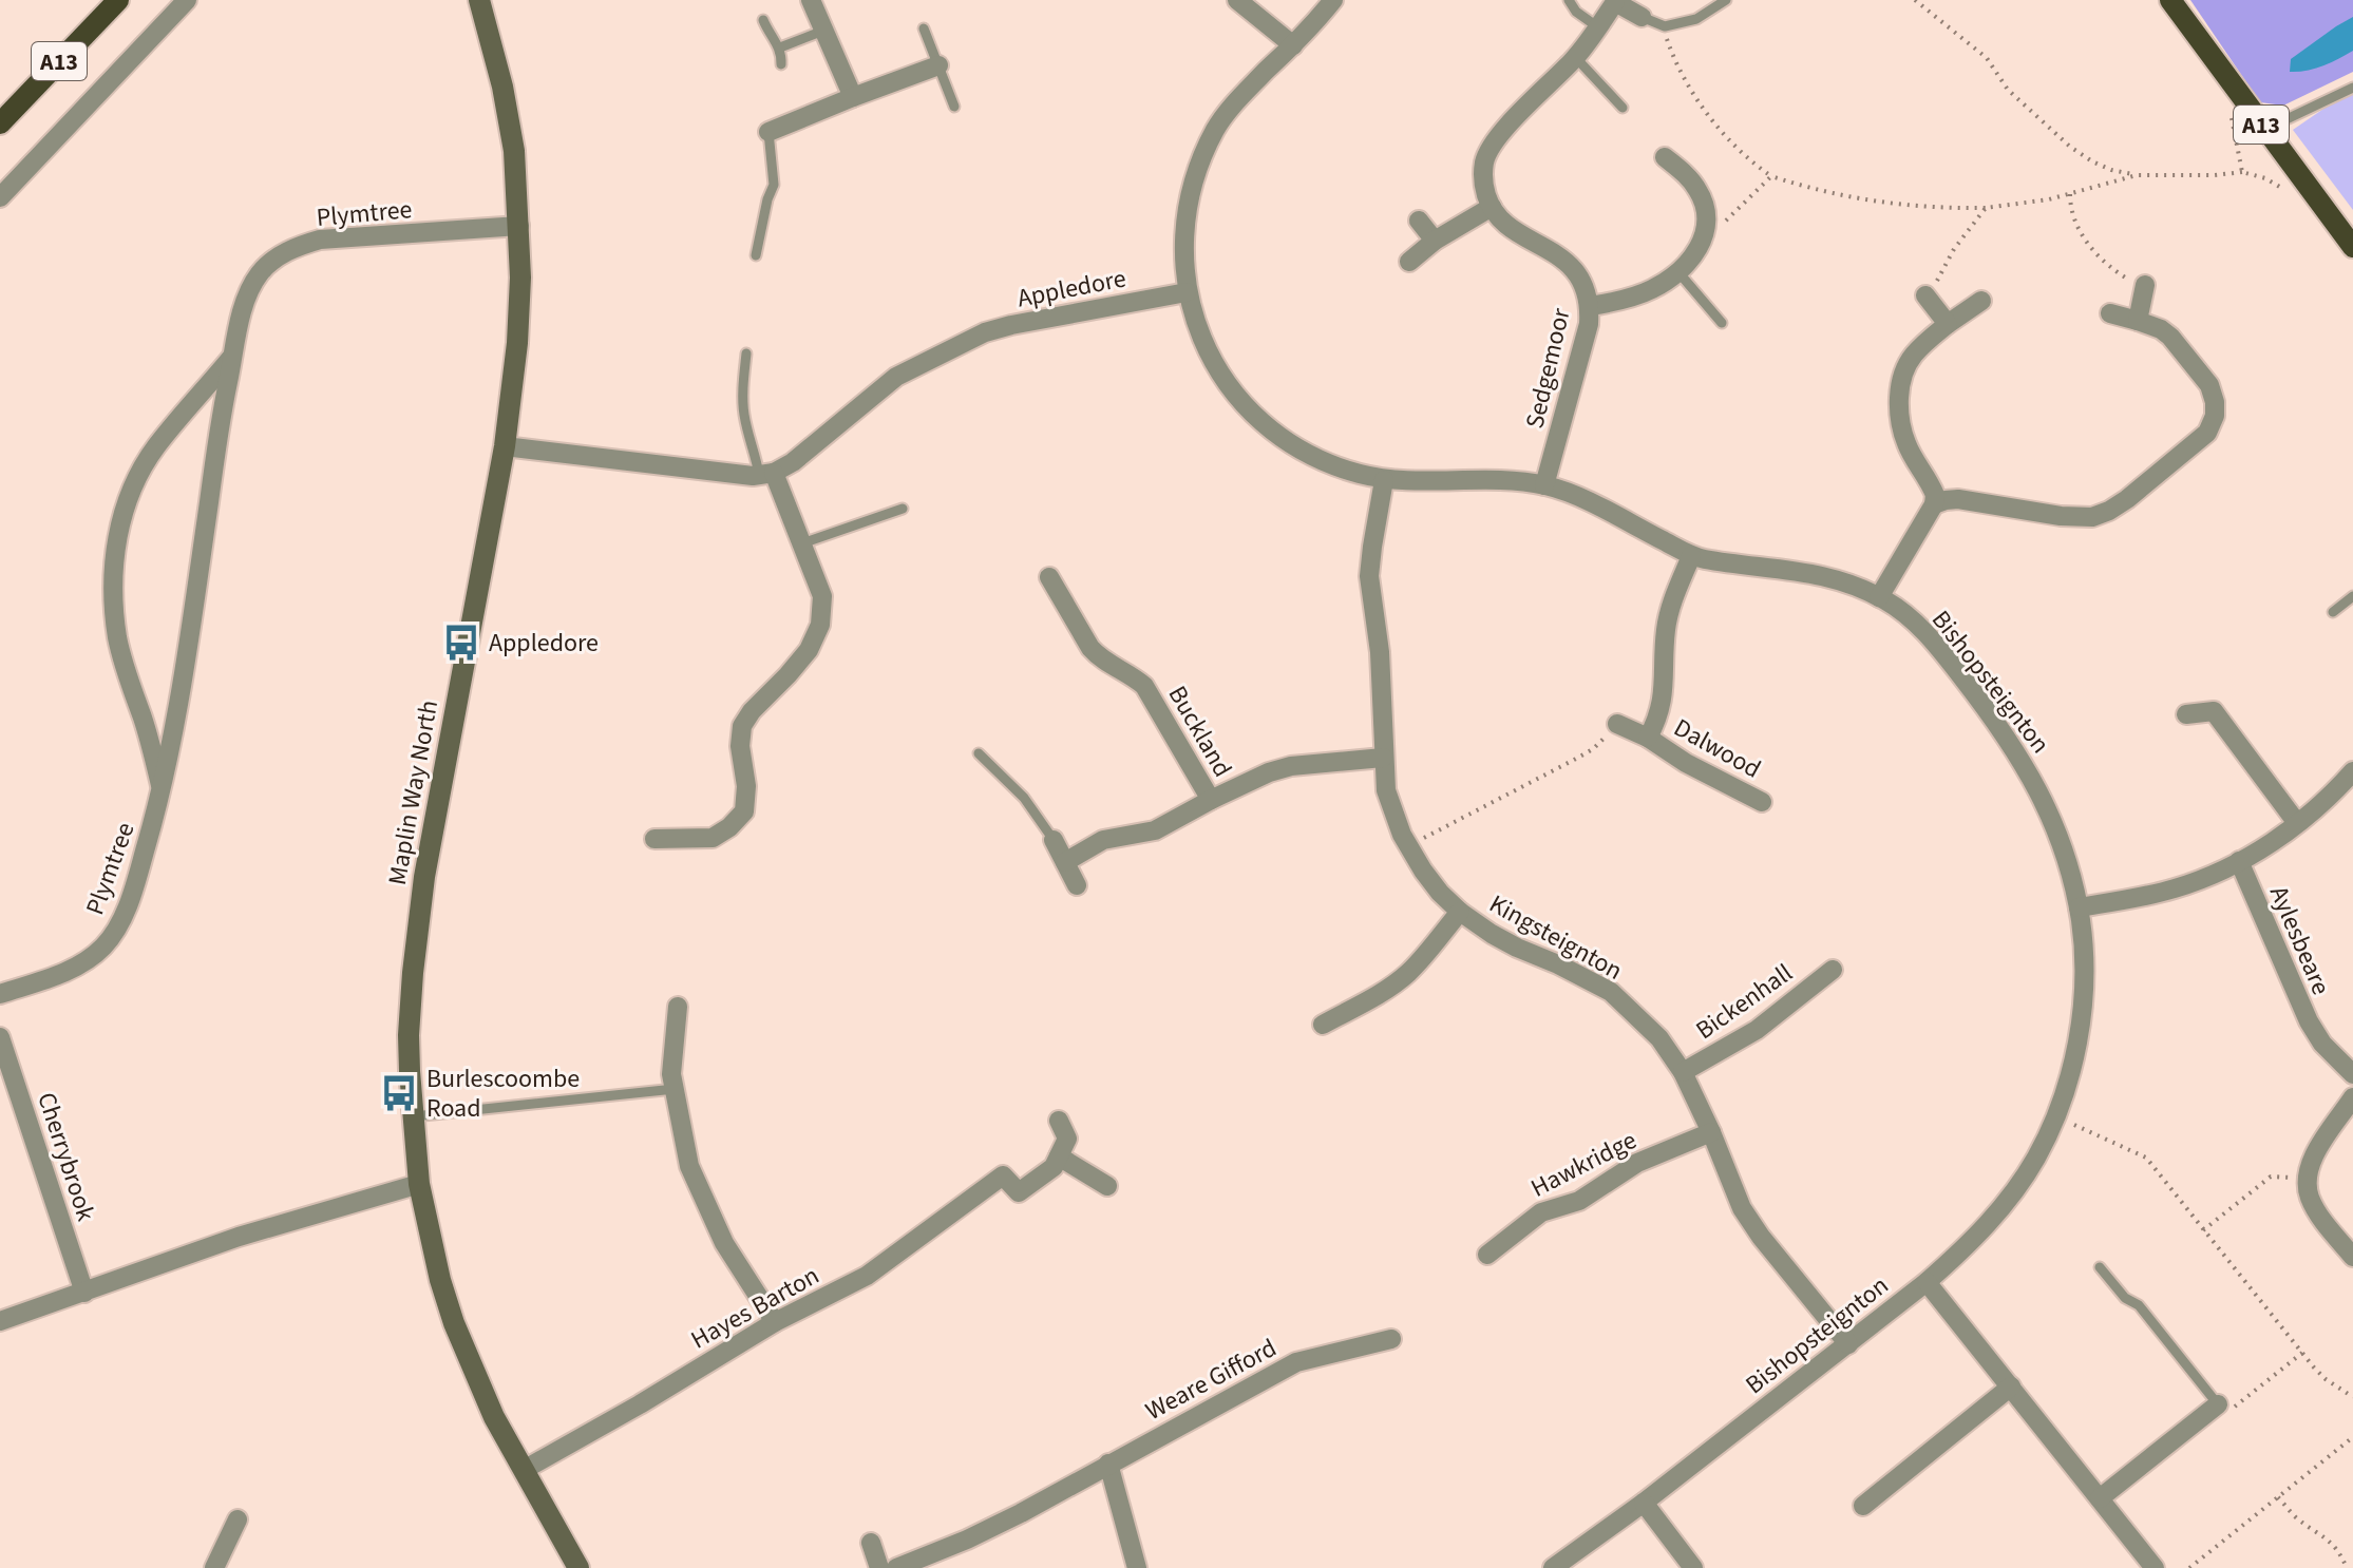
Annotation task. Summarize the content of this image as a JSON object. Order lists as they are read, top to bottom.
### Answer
{
  "streets": {
    "main road": ["A13"],
    "street": [
      "Plymtree",
      "Appledore",
      "Sedgemoor",
      "Bishopsteignton",
      "Buckland",
      "Dalwood",
      "Maplin Way North",
      "Kingsteignton",
      "Aylesbeare",
      "Bickenhall",
      "Cherrybrook",
      "Hawkridge",
      "Hayes Barton",
      "Weare Gifford"
    ]
  },
  "crossings": [
    ["Plymtree", "Maplin Way North"],
    ["Appledore", "Bishopsteignton"],
    ["Sedgemoor", "Bishopsteignton"],
    ["Bishopsteignton", "Dalwood"],
    ["Bishopsteignton", "Kingsteignton"],
    ["Buckland", "Kingsteignton"],
    ["Maplin Way North", "Hayes Barton"],
    ["Kingsteignton", "Bickenhall"],
    ["Kingsteignton", "Hawkridge"]
  ],
  "places": {
    "bus stop": ["Appledore", "Burlescoombe Road"]
  }
}
